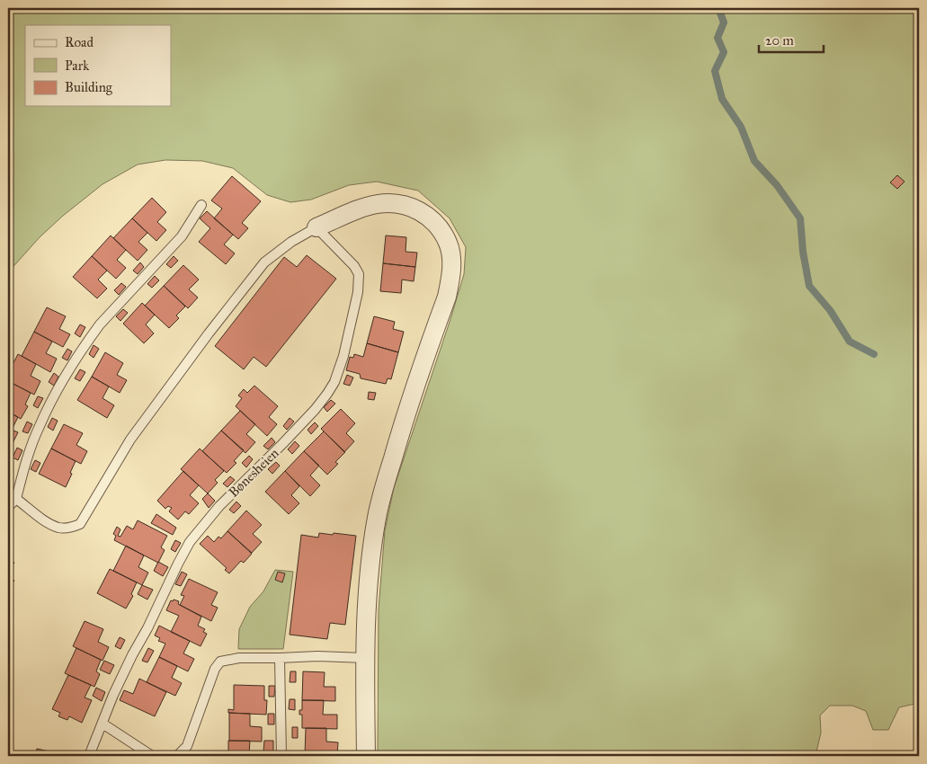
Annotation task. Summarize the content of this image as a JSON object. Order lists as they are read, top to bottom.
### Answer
{
  "streets": {
    "lane": ["Bønesheien"]
  },
  "legend": ["Road", "Park", "Building"],
  "scale_bar": "20 m"
}
